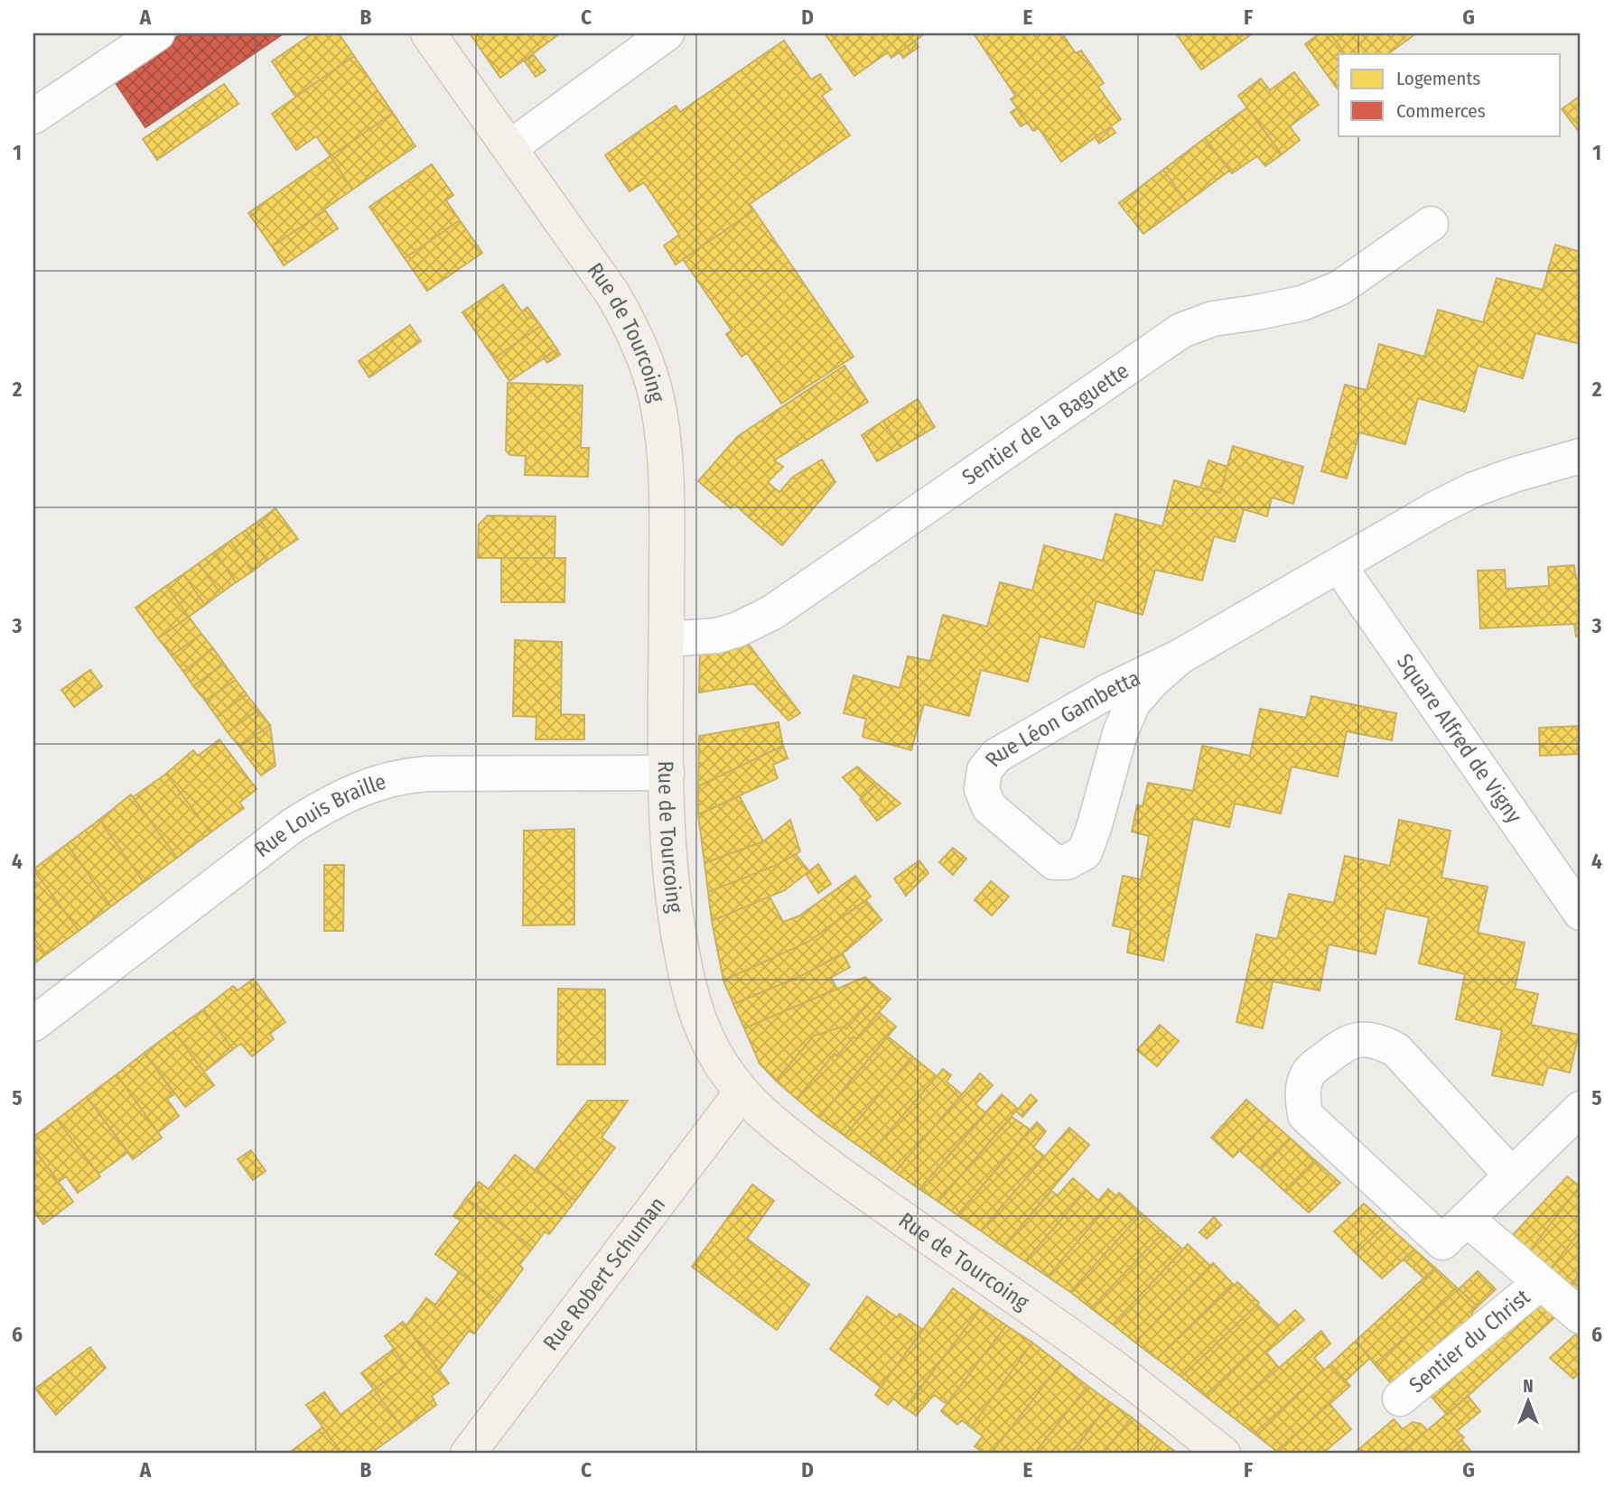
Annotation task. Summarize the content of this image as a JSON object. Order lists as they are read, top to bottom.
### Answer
{
  "streets": {
    "main road": ["Rue de Tourcoing", "Rue Robert Schuman"],
    "street": [
      "Sentier de la Baguette",
      "Rue Léon Gambetta",
      "Square Alfred de Vigny",
      "Rue Louis Braille",
      "Sentier du Christ"
    ]
  },
  "crossings": [
    ["Rue de Tourcoing", "Sentier de la Baguette"],
    ["Rue de Tourcoing", "Rue Louis Braille"],
    ["Rue de Tourcoing", "Rue Robert Schuman"],
    ["Rue Léon Gambetta", "Square Alfred de Vigny"]
  ],
  "legend": ["Logements", "Commerces"],
  "north": "top",
  "grid": {
    "columns": [
      "A",
      "B",
      "C",
      "D",
      "E",
      "F",
      "G"
    ],
    "rows": [
      "1",
      "2",
      "3",
      "4",
      "5",
      "6"
    ]
  }
}
